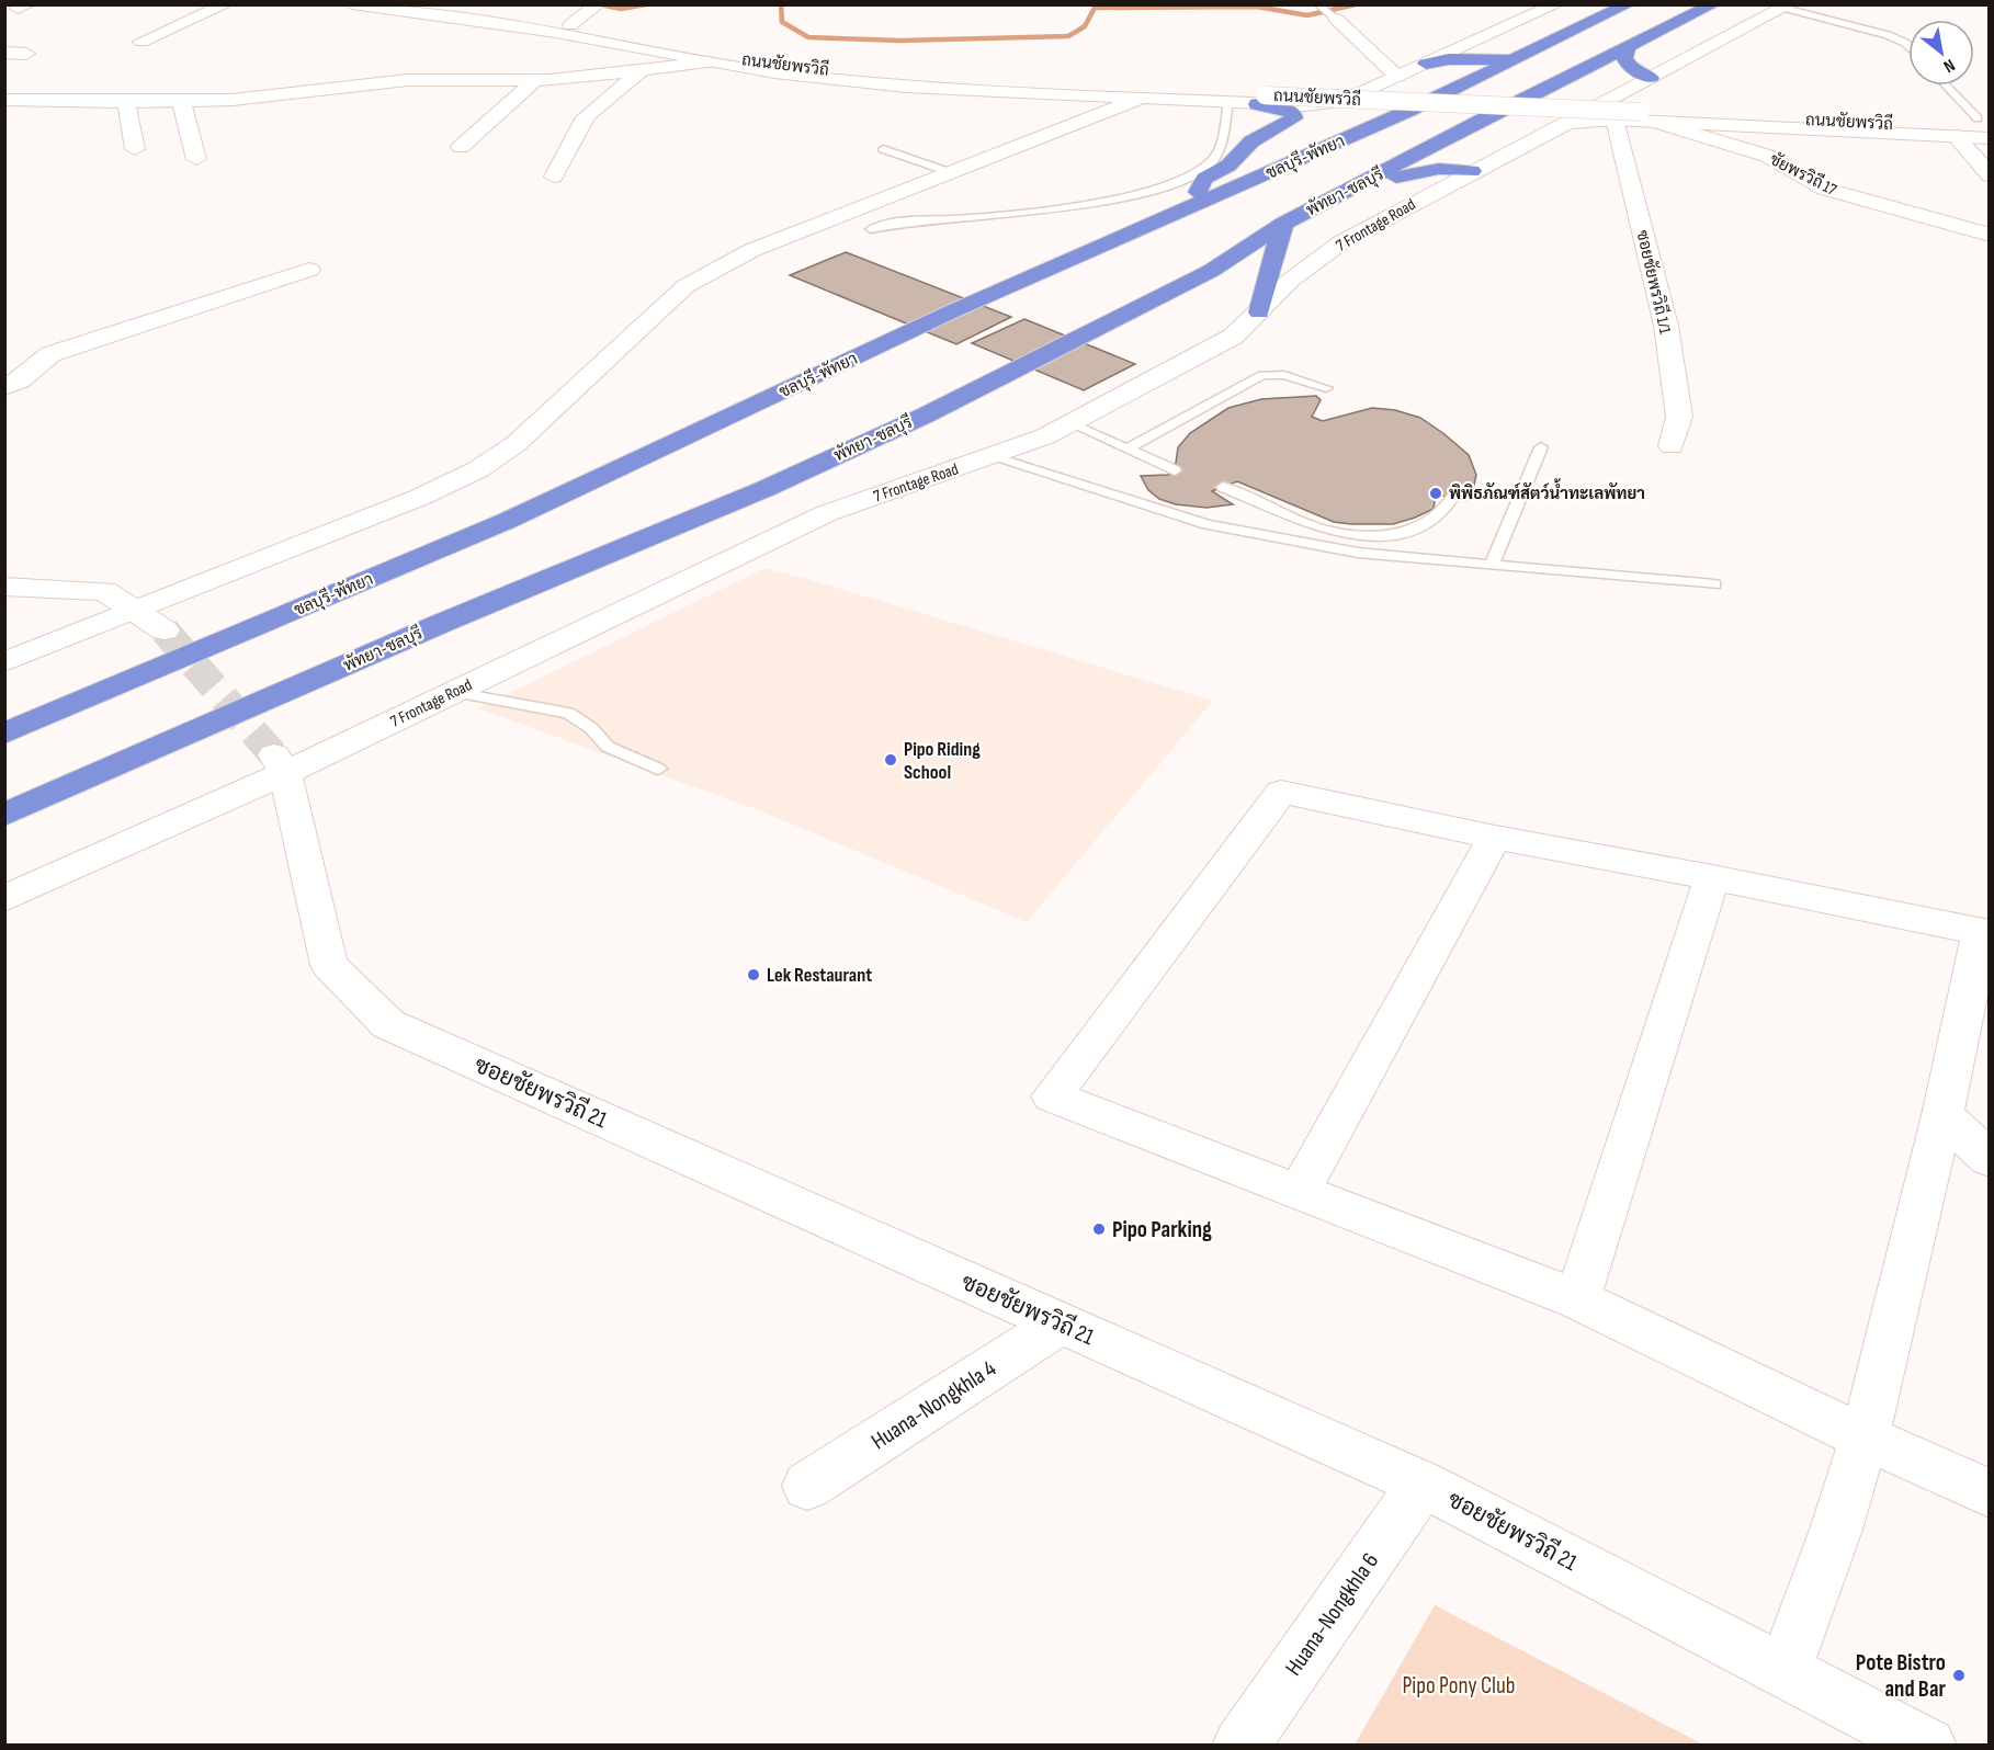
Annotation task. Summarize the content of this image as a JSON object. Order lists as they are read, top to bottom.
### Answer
{
  "streets": {
    "highway": ["ชลบุรี-พัทยา", "พัทยา-ชลบุรี"],
    "street": [
      "ถนนชัยพรวิถี",
      "ชัยพรวิถี 17",
      "7 Frontage Road",
      "ซอยชัยพรวิถี 1/1",
      "ซอยชัยพรวิถี 21",
      "Huana-Nongkhla 4",
      "Huana-Nongkhla 6"
    ]
  },
  "crossings": [
    ["ถนนชัยพรวิถี", "ชัยพรวิถี 17"],
    ["ถนนชัยพรวิถี", "7 Frontage Road"],
    ["ถนนชัยพรวิถี", "ซอยชัยพรวิถี 1/1"],
    ["ชัยพรวิถี 17", "7 Frontage Road"],
    ["7 Frontage Road", "ซอยชัยพรวิถี 21"],
    ["ซอยชัยพรวิถี 21", "Huana-Nongkhla 4"],
    ["ซอยชัยพรวิถี 21", "Huana-Nongkhla 6"]
  ],
  "parks": ["Pipo Pony Club"],
  "places": [
    "พิพิธภัณฑ์สัตว์น้ำทะเลพัทยา",
    "Pipo Riding School",
    "Lek Restaurant",
    "Pipo Parking",
    "Pote Bistro and Bar"
  ],
  "north": "bottom right"
}
